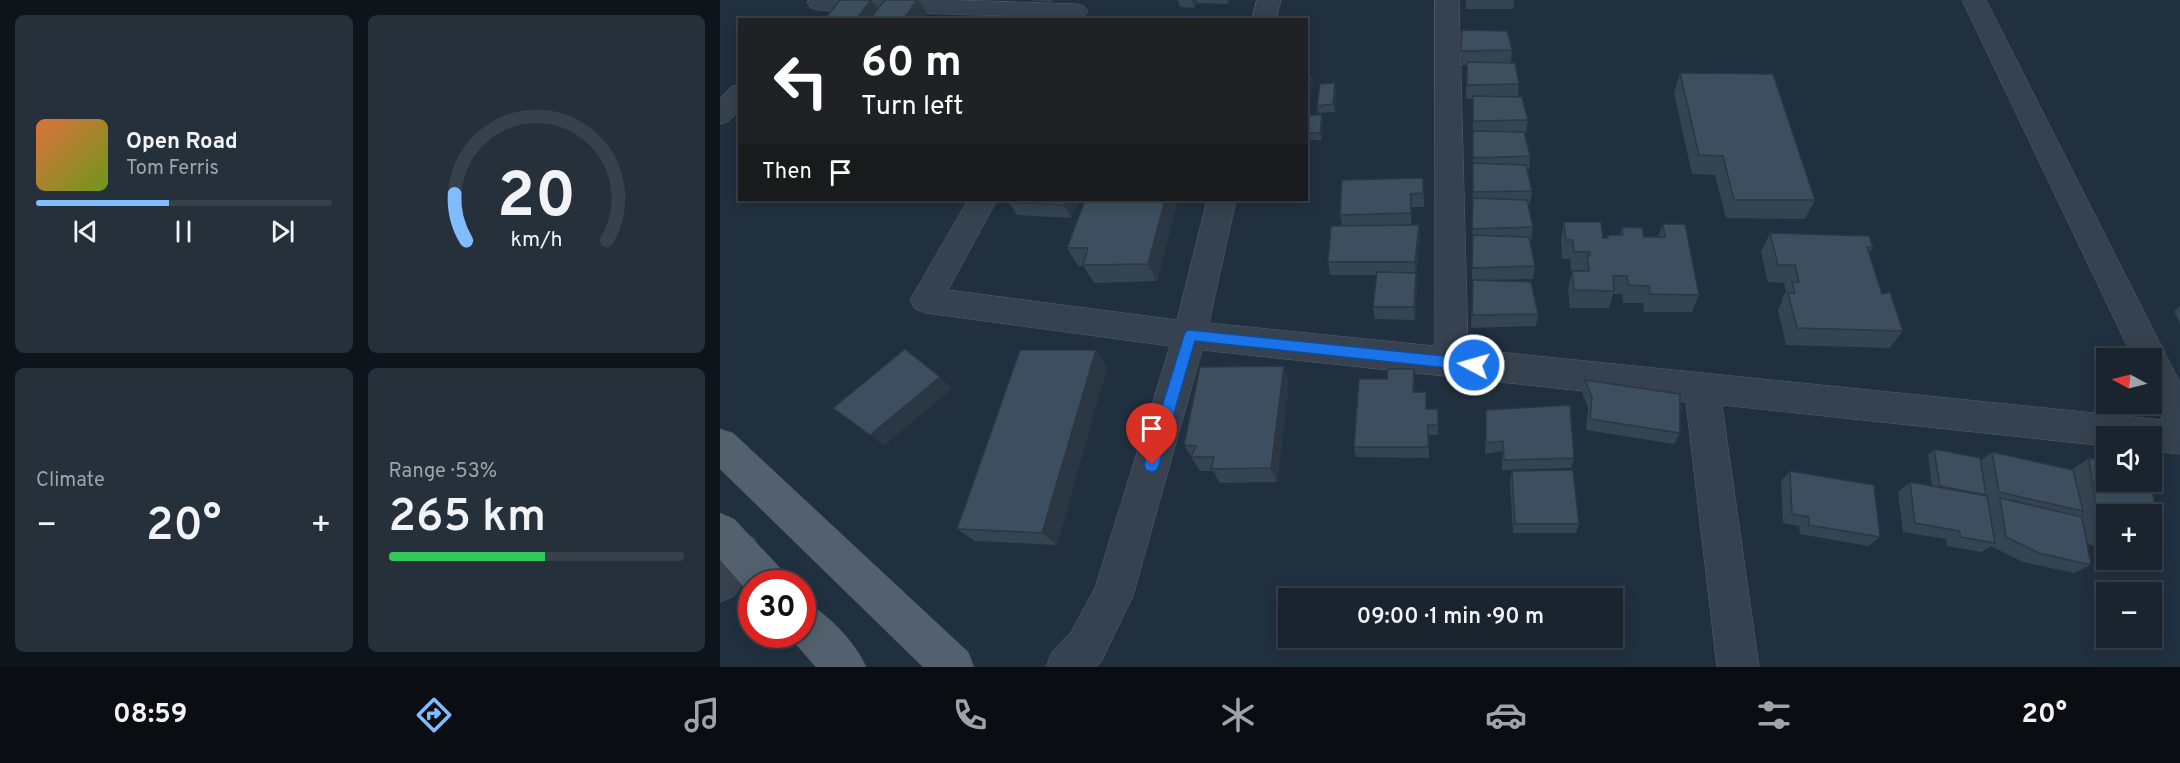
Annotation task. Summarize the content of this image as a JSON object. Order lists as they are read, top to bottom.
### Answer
{
  "north": "left",
  "page": {
    "turn": ["60 m", "Turn left"],
    "song": ["Open Road", "Tom Ferris"],
    "then": "Then",
    "map_buttons": ["+", "−"],
    "tile": [
      "Climate",
      ["Range · 53%", "265 km"]
    ],
    "heat": ["−", "20°", "+"],
    "limit": "30",
    "trip": "09:00 · 1 min · 90 m",
    "tabs": ["08:59", "20°"],
    "gauge": ["20", "km/h"]
  }
}
